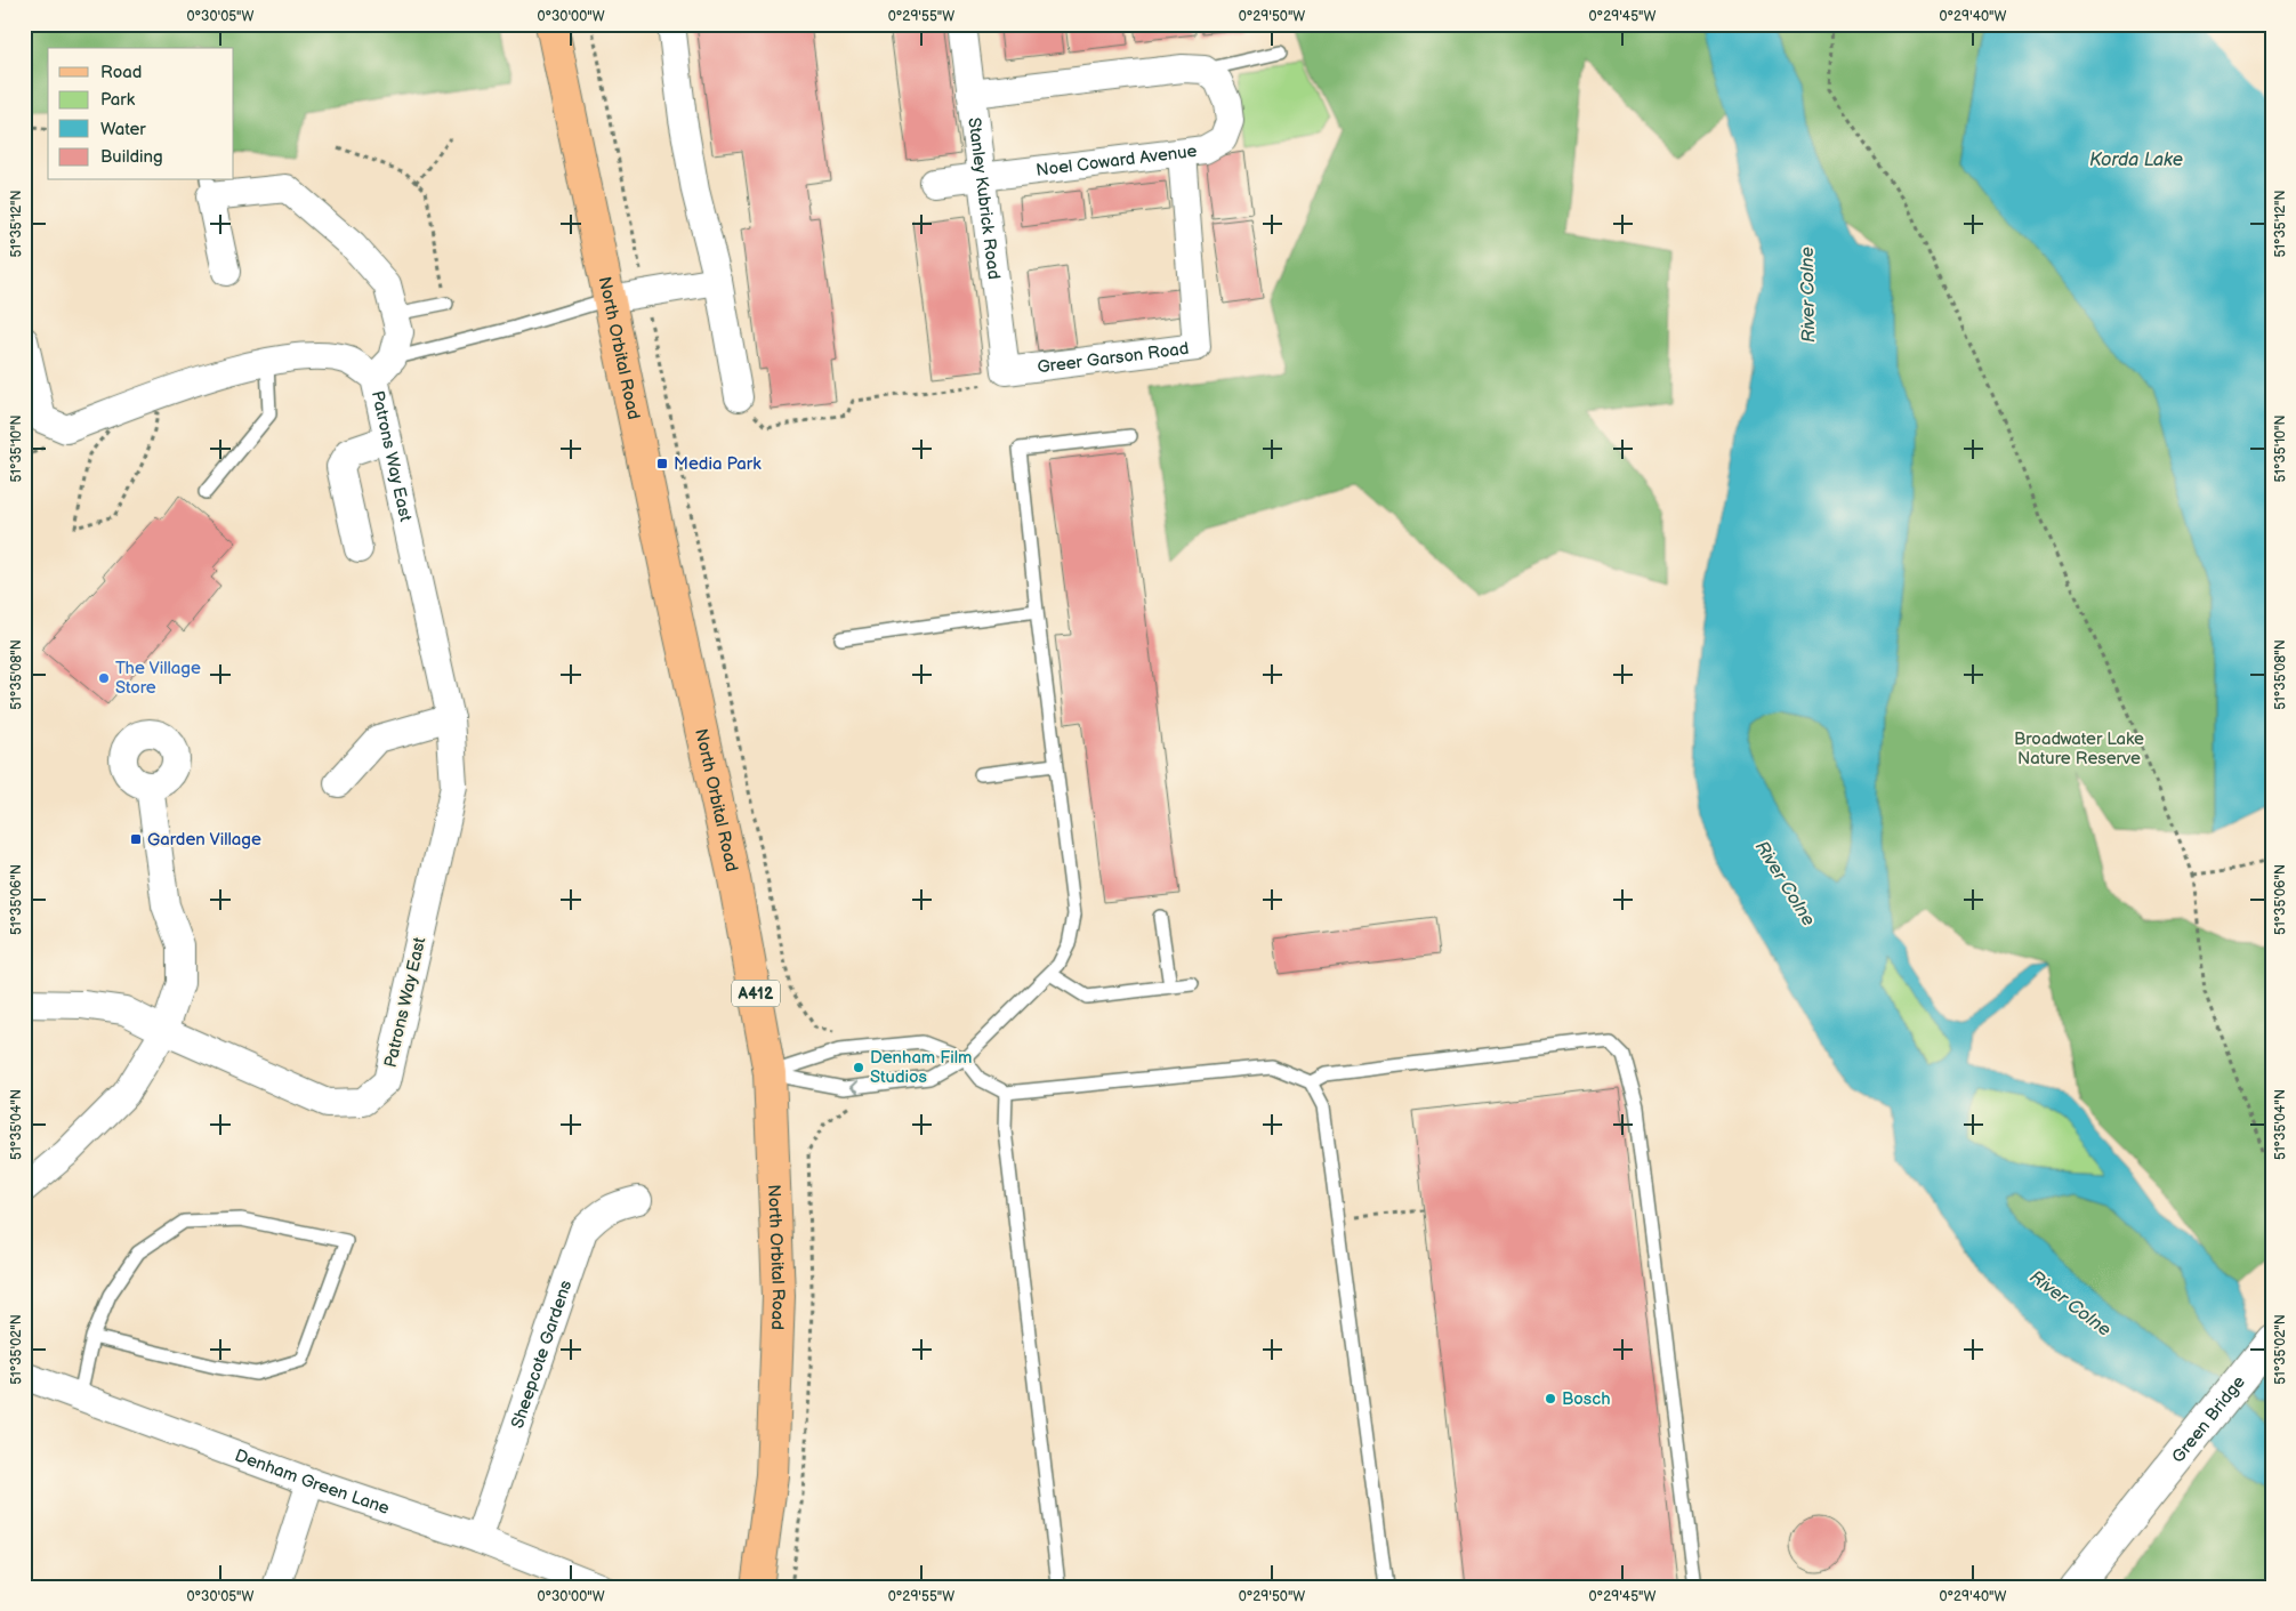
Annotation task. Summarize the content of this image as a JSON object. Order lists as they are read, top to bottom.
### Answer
{
  "streets": {
    "main road": ["North Orbital Road", "A412"],
    "street": [
      "Noel Coward Avenue",
      "Stanley Kubrick Road",
      "Greer Garson Road",
      "Patrons Way East",
      "Sheepcote Gardens",
      "Green Bridge",
      "Denham Green Lane"
    ]
  },
  "crossings": [
    ["Noel Coward Avenue", "Stanley Kubrick Road"],
    ["Noel Coward Avenue", "Greer Garson Road"],
    ["Stanley Kubrick Road", "Greer Garson Road"],
    ["Sheepcote Gardens", "Denham Green Lane"]
  ],
  "water": ["Korda Lake", "River Colne"],
  "parks": ["Broadwater Lake Nature Reserve"],
  "places": {
    "transit": ["Media Park", "Garden Village"],
    "other": ["The Village Store", "Denham Film Studios", "Bosch"]
  },
  "legend": [
    "Road",
    "Park",
    "Water",
    "Building"
  ],
  "coordinates": [
    "0°30'05\"W",
    "0°30'00\"W",
    "0°29'55\"W",
    "0°29'50\"W",
    "0°29'45\"W",
    "0°29'40\"W",
    "51°35'12\"N",
    "51°35'10\"N",
    "51°35'08\"N",
    "51°35'06\"N",
    "51°35'04\"N",
    "51°35'02\"N"
  ]
}
